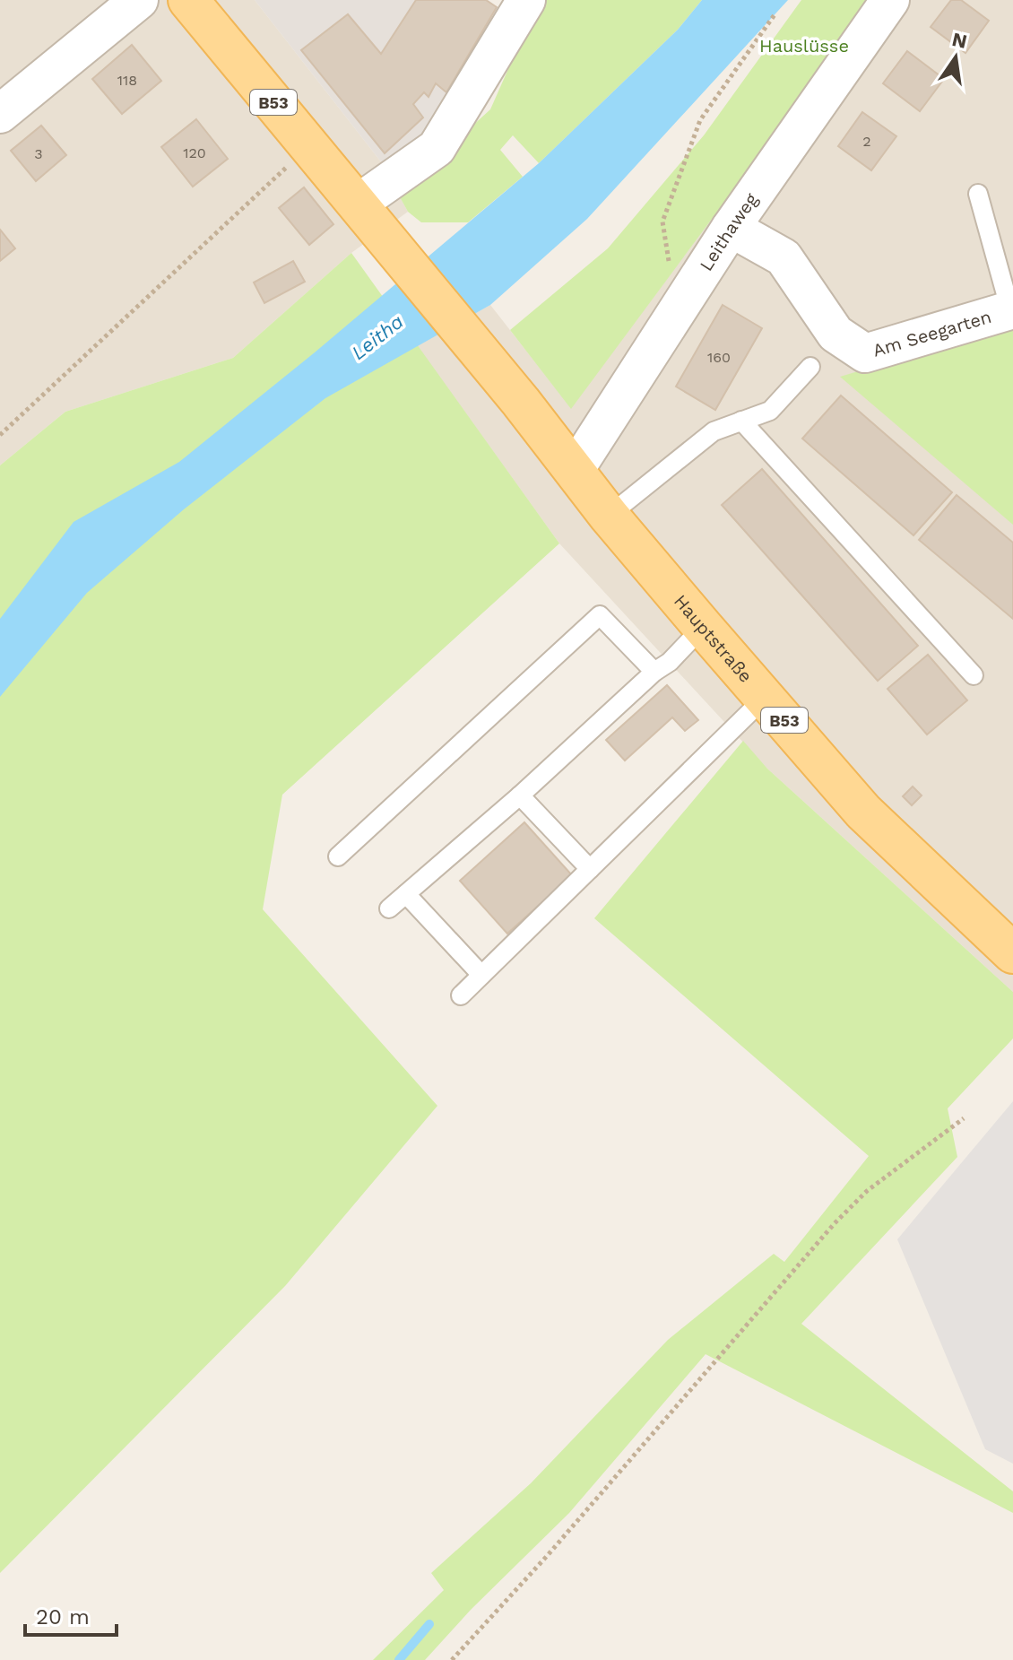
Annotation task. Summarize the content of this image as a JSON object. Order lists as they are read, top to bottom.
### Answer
{
  "streets": {
    "main road": ["B53", "Hauptstraße"],
    "street": ["Leithaweg", "Am Seegarten"]
  },
  "crossings": [
    ["B53", "Hauptstraße"],
    ["Leithaweg", "Am Seegarten"],
    ["Leithaweg", "Hauptstraße"]
  ],
  "water": ["Leitha"],
  "parks": ["Hauslüsse"],
  "house_numbers": [
    "118",
    "2",
    "120",
    "3",
    "160"
  ],
  "scale_bar": "20 m",
  "north": "top"
}
